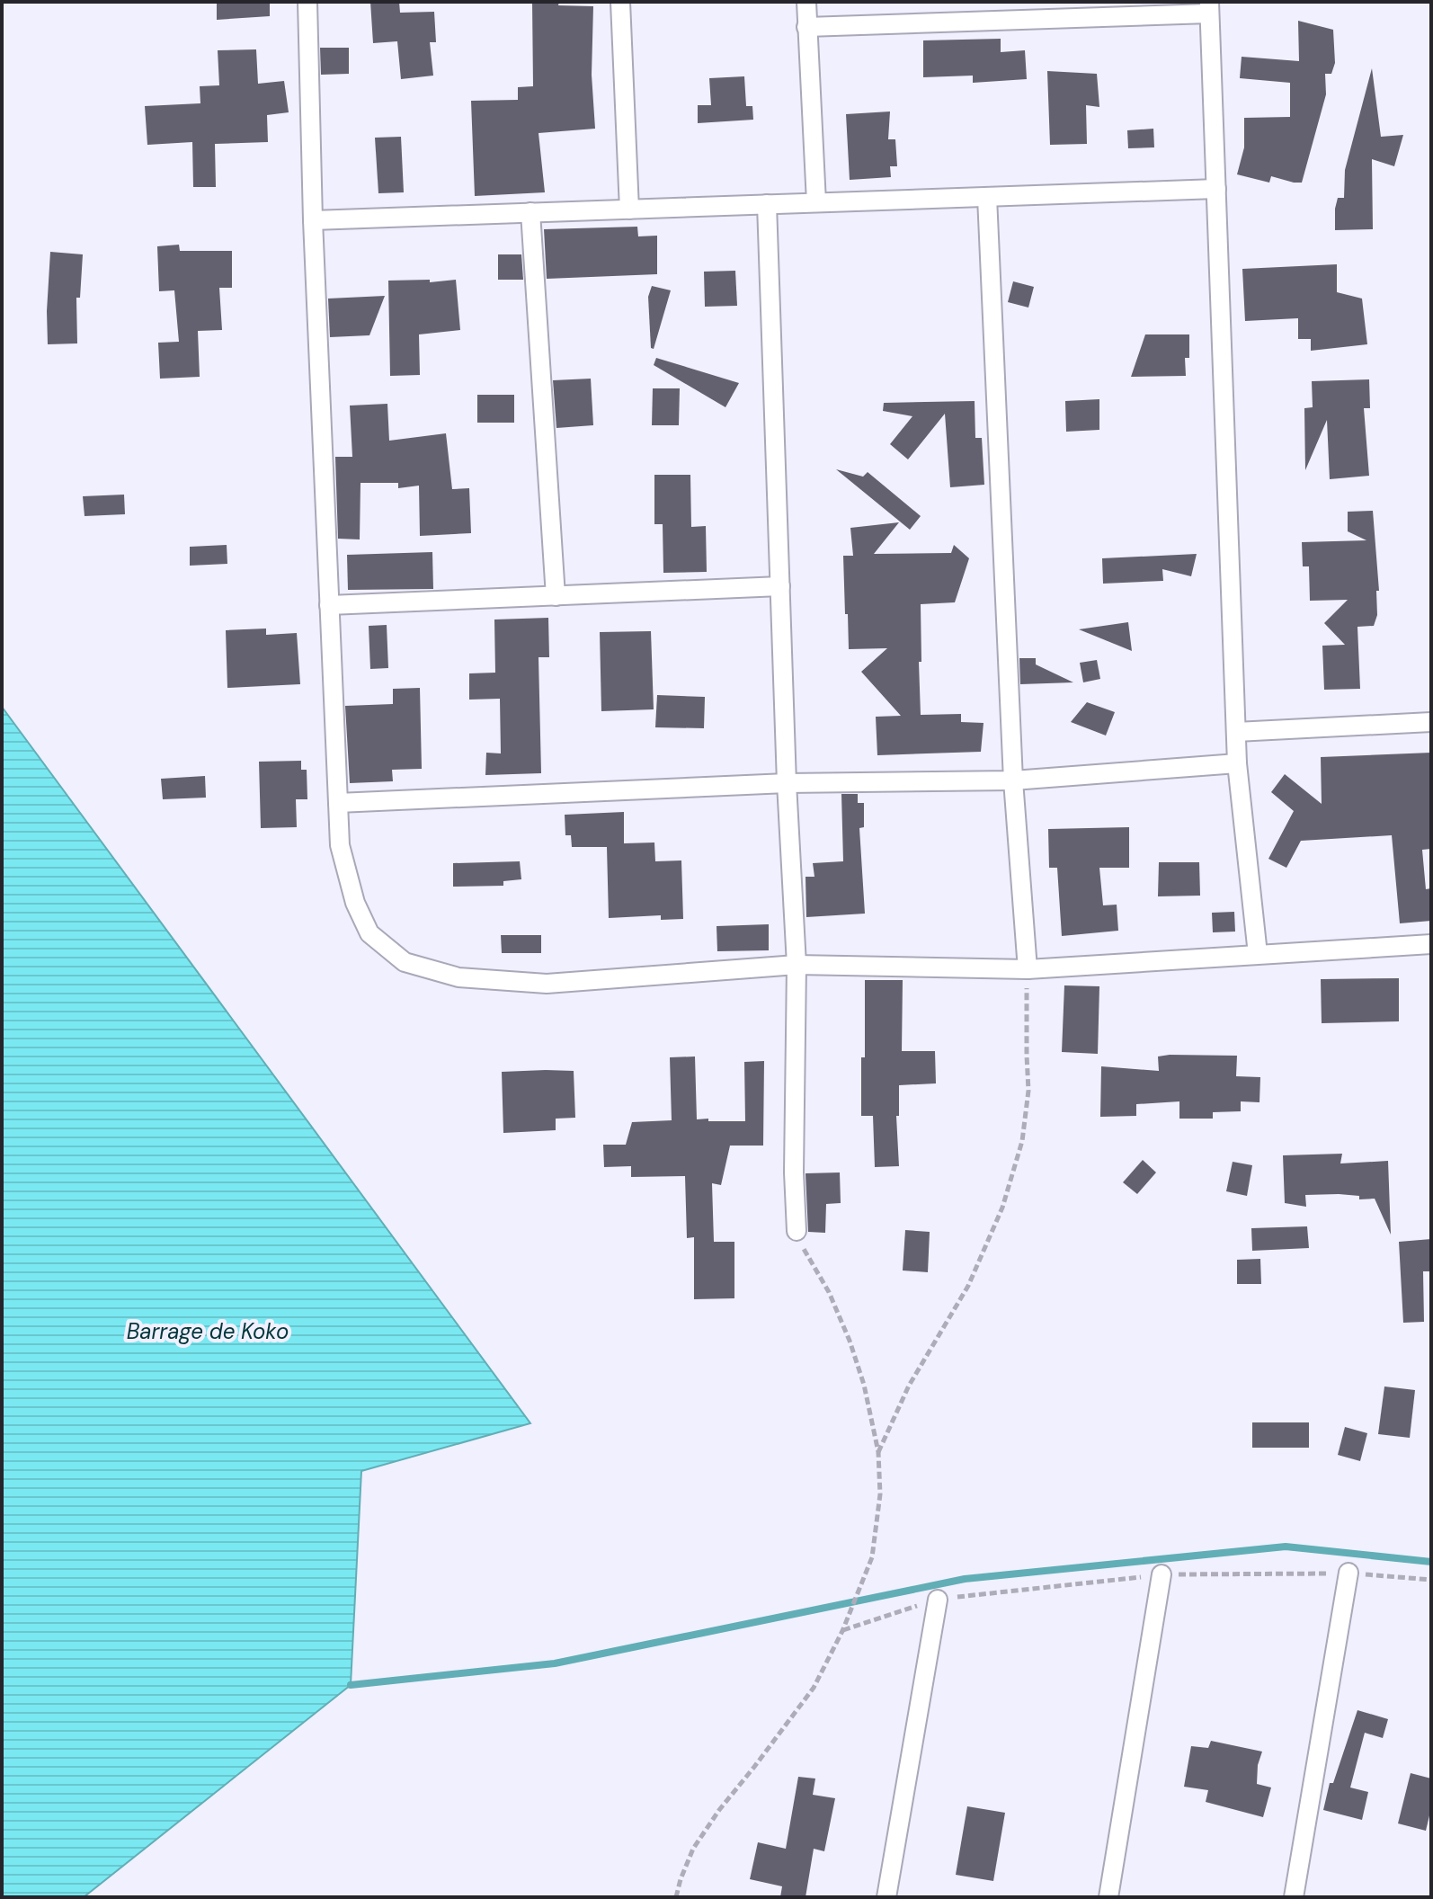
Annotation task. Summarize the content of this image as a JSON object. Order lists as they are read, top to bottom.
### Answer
{
  "water": ["Barrage de Koko"]
}
